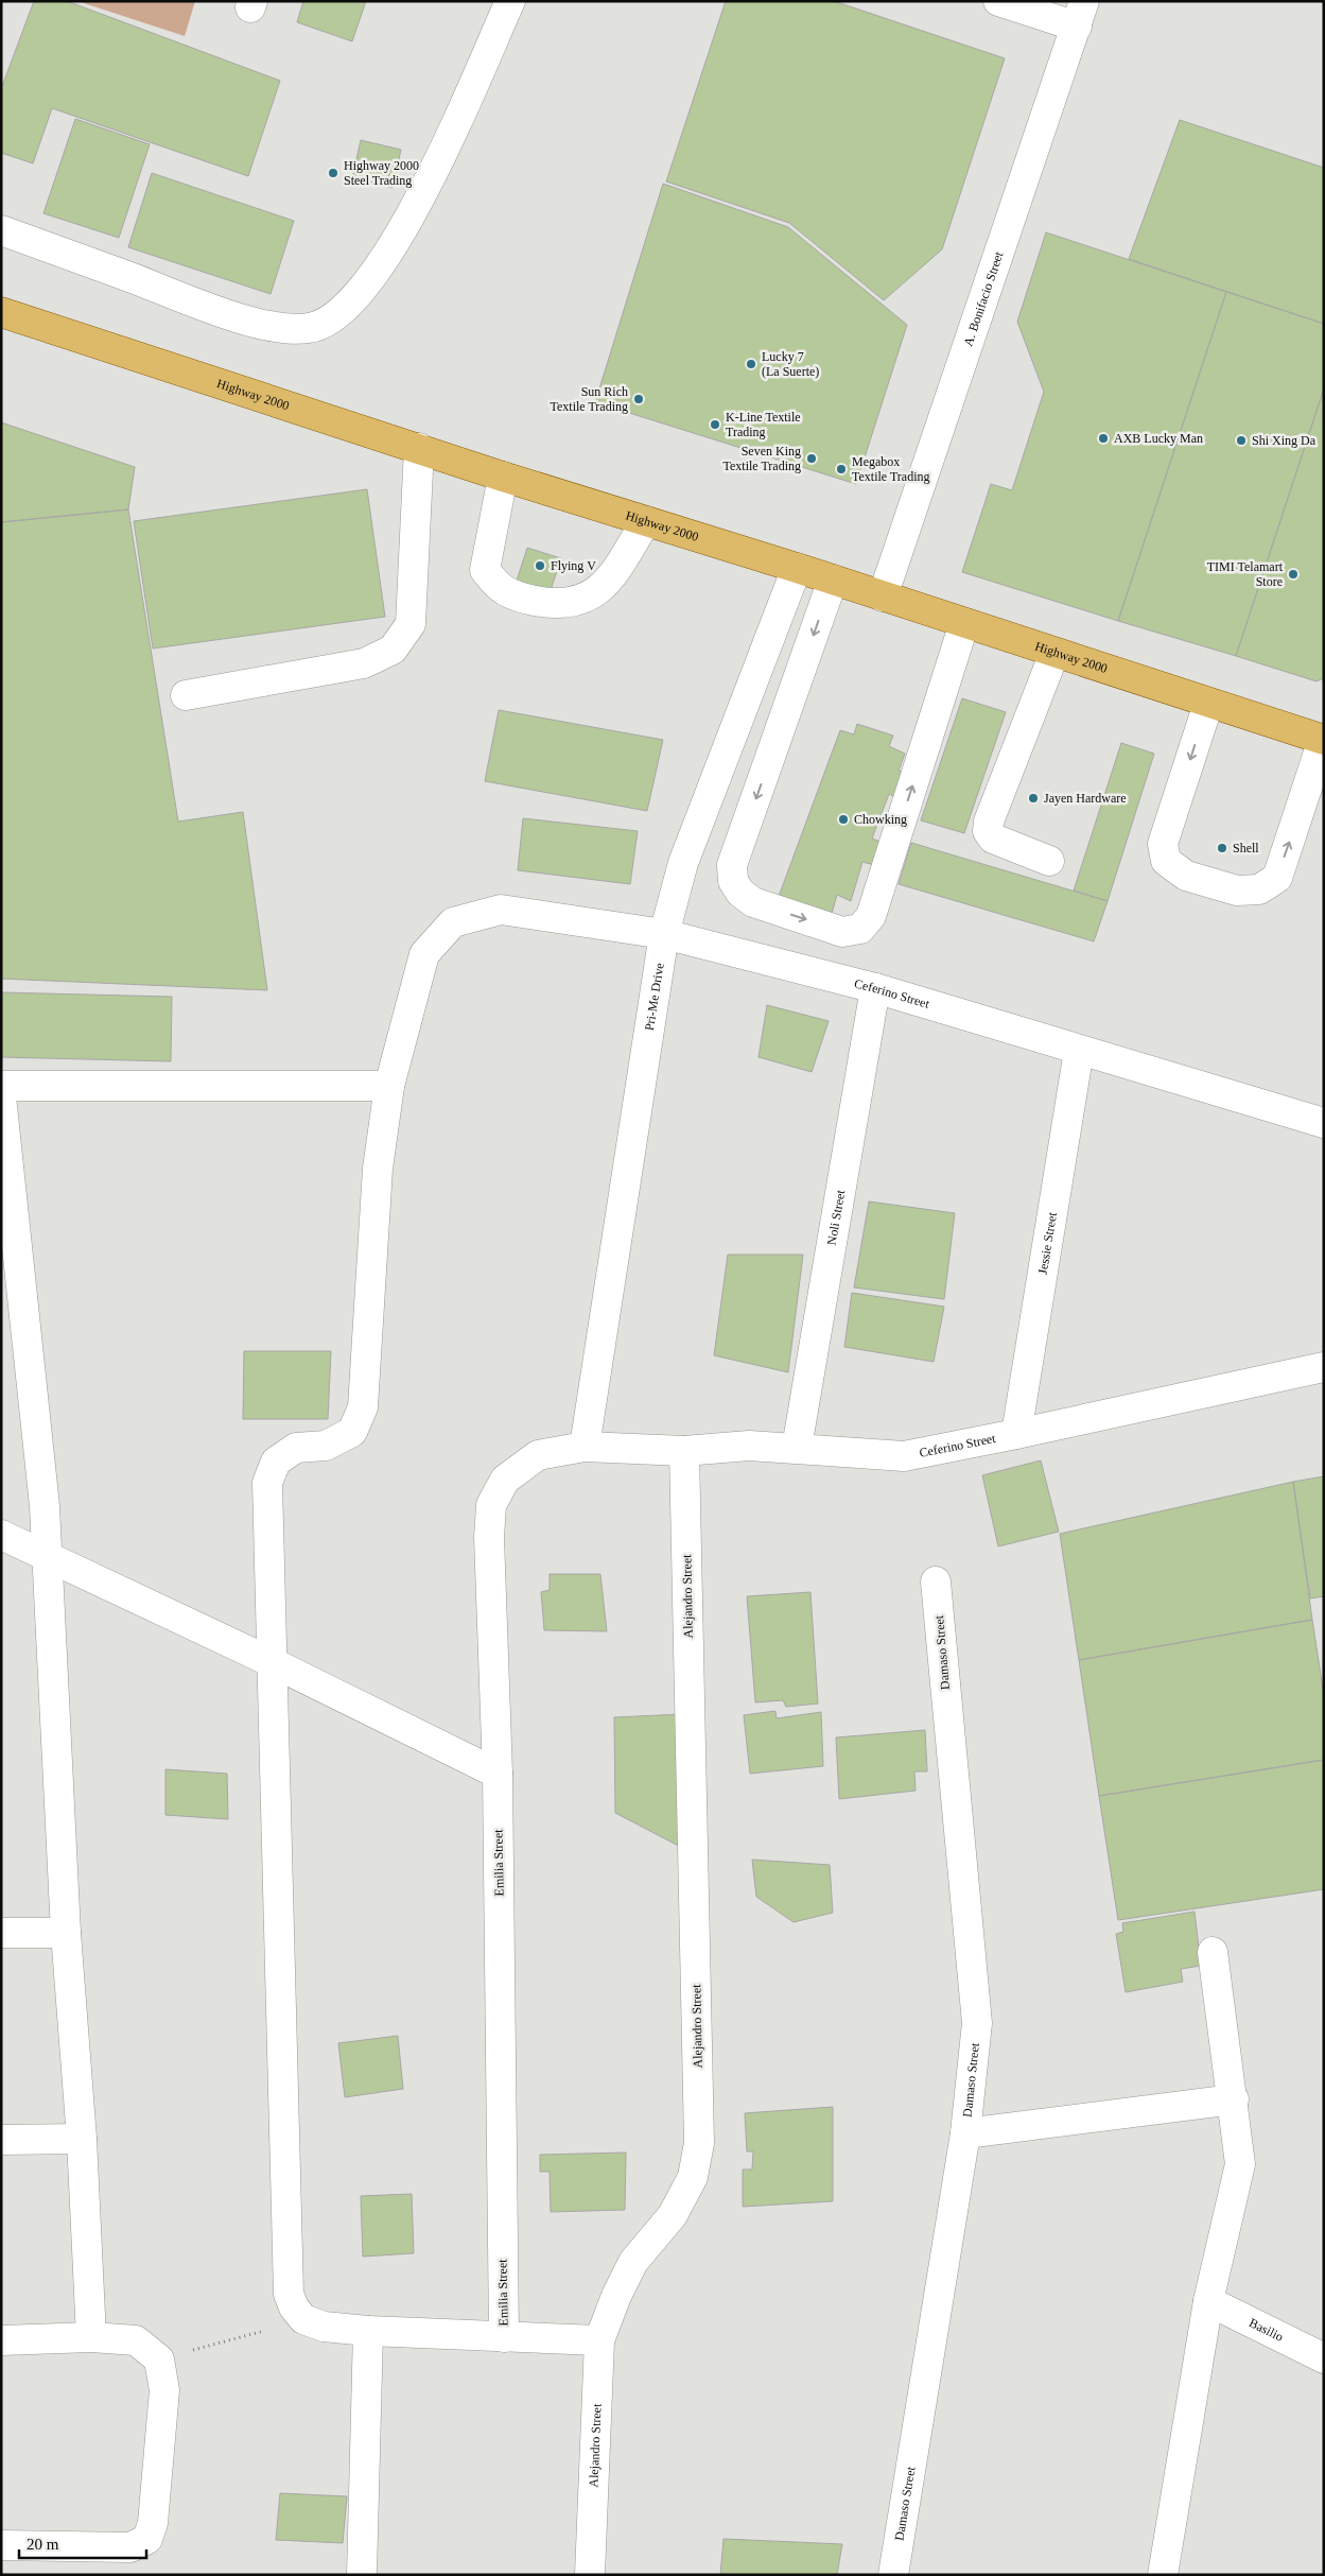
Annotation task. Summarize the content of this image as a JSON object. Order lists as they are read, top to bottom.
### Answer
{
  "streets": {
    "main road": ["Highway 2000"],
    "street": [
      "A. Bonifacio Street",
      "Ceferino Street",
      "Pri-Me Drive",
      "Noli Street",
      "Jessie Street",
      "Alejandro Street",
      "Damaso Street",
      "Emilia Street",
      "Basilio"
    ]
  },
  "crossings": [
    ["A. Bonifacio Street", "Highway 2000"],
    ["Highway 2000", "Pri-Me Drive"],
    ["Ceferino Street", "Pri-Me Drive"],
    ["Ceferino Street", "Noli Street"],
    ["Ceferino Street", "Jessie Street"],
    ["Ceferino Street", "Alejandro Street"],
    ["Ceferino Street", "Emilia Street"],
    ["Pri-Me Drive", "Emilia Street"]
  ],
  "places": [
    "Highway 2000 Steel Trading",
    "Lucky 7 (La Suerte)",
    "Sun Rich Textile Trading",
    "K-Line Textile Trading",
    "AXB Lucky Man",
    "Shi Xing Da",
    "Seven King Textile Trading",
    "Megabox Textile Trading",
    "Flying V",
    "TIMI Telamart Store",
    "Jayen Hardware",
    "Chowking",
    "Shell"
  ],
  "scale_bar": "20 m"
}
